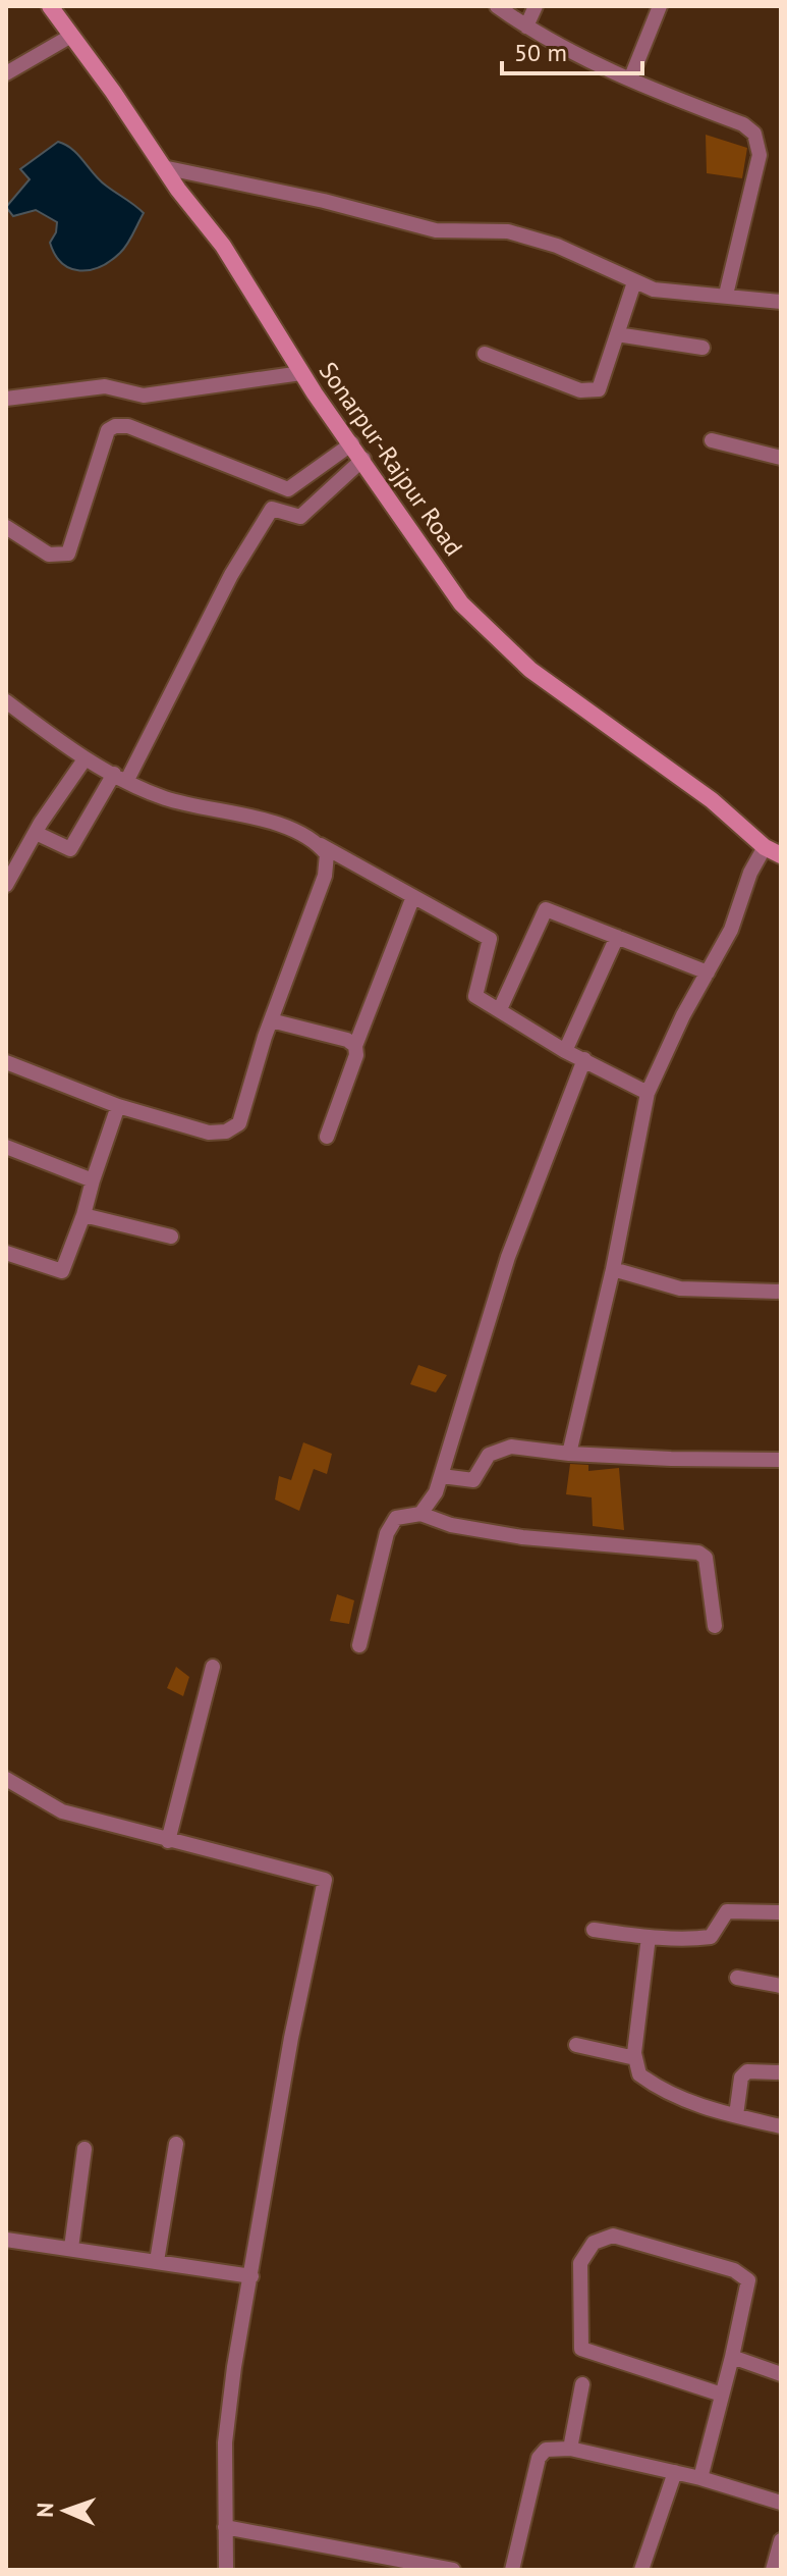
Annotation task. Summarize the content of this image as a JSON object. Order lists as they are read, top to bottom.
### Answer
{
  "streets": {
    "main road": ["Sonarpur-Rajpur Road"]
  },
  "scale_bar": "50 m",
  "north": "left"
}
